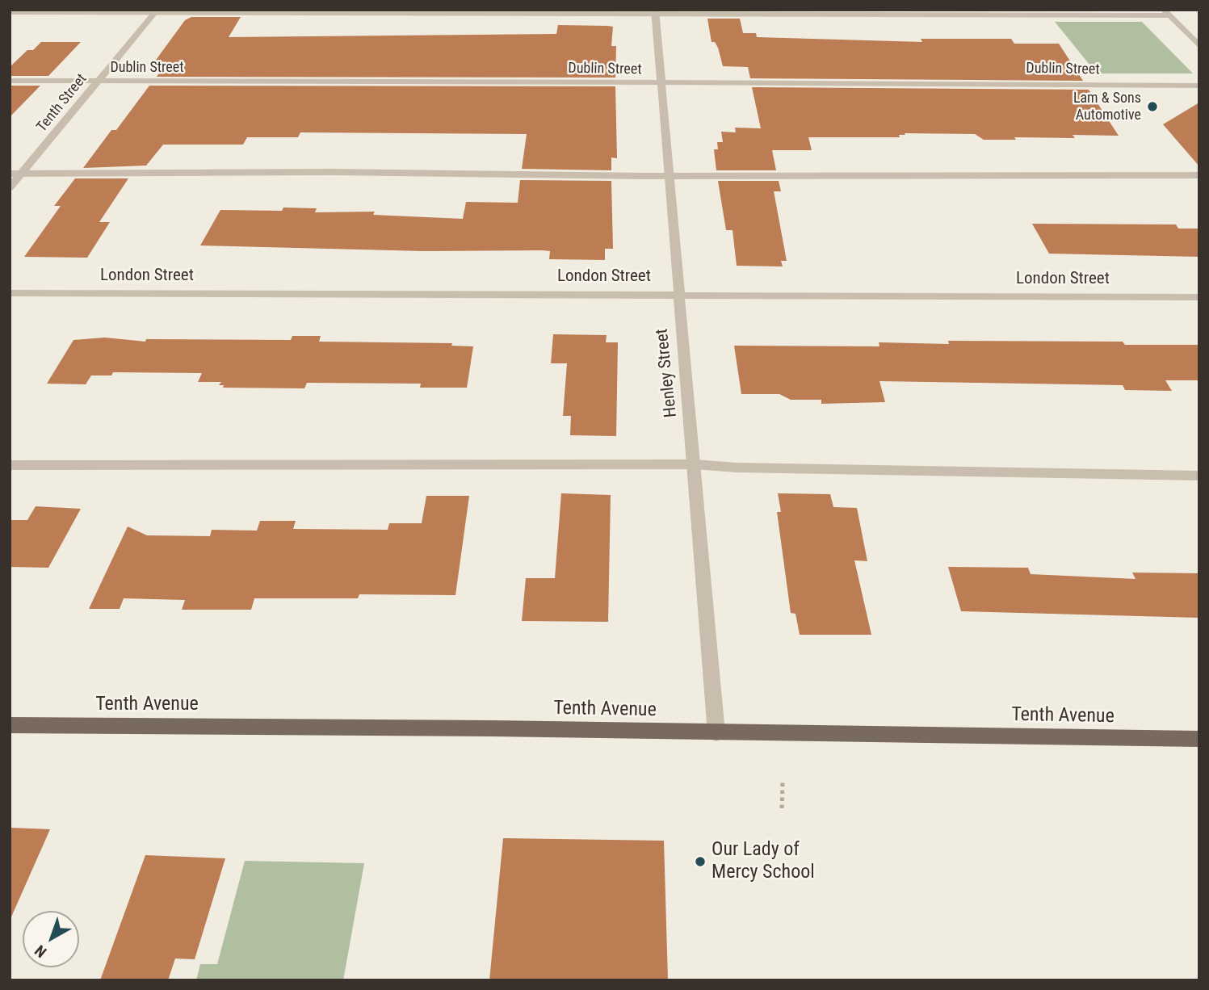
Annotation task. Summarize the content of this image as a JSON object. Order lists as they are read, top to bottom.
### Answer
{
  "streets": {
    "main road": ["Tenth Avenue"],
    "street": [
      "Dublin Street",
      "Tenth Street",
      "London Street",
      "Henley Street"
    ]
  },
  "crossings": [
    ["Dublin Street", "Tenth Street"],
    ["Dublin Street", "Henley Street"],
    ["London Street", "Henley Street"],
    ["Henley Street", "Tenth Avenue"]
  ],
  "places": ["Lam & Sons Automotive", "Our Lady of Mercy School"],
  "north": "bottom left"
}
